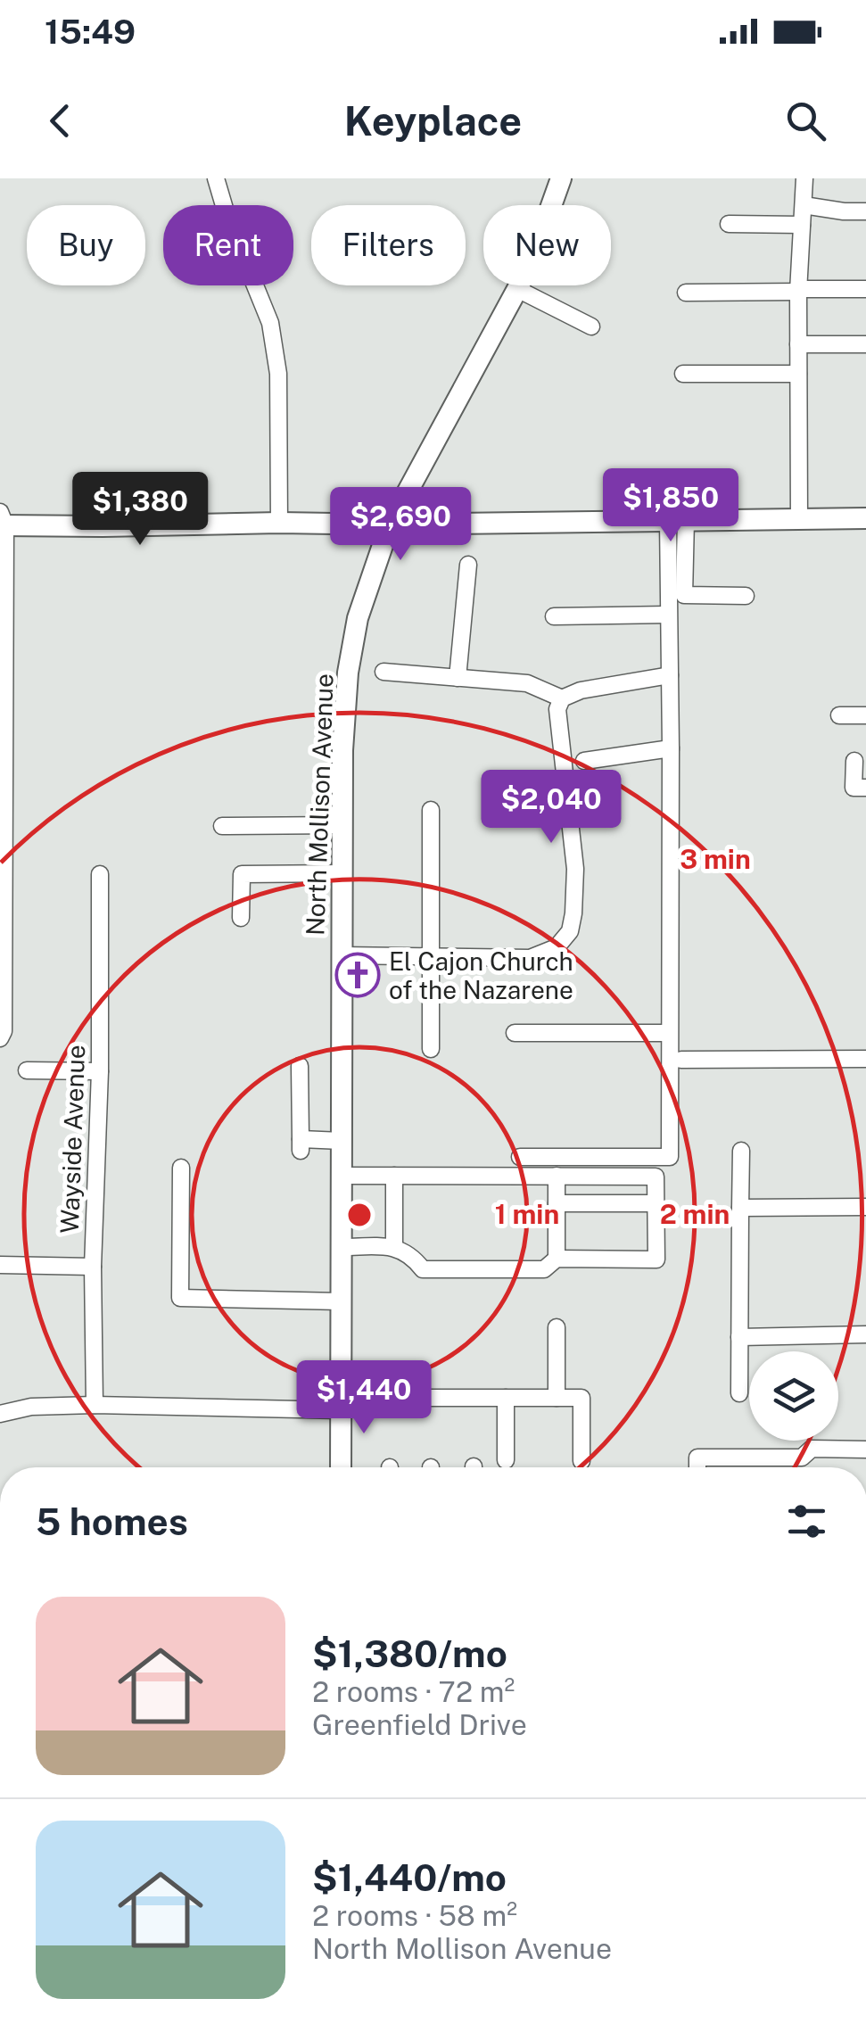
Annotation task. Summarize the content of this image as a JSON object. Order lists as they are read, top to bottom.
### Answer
{
  "streets": {
    "main road": ["North Mollison Avenue"],
    "street": ["Wayside Avenue"]
  },
  "places": {
    "church": ["El Cajon Church of the Nazarene"]
  },
  "page": {
    "status": "15:49",
    "header": "Keyplace",
    "chip": [
      "Buy",
      "Rent",
      "Filters",
      "New"
    ],
    "price": [
      "$1,850",
      "$1,380",
      "$2,690",
      "$2,040",
      "$1,440"
    ],
    "heading": "5 homes",
    "list": [
      {
        "name": "$1,380/mo",
        "note": "2 rooms · 72 m² · Greenfield Drive"
      },
      {
        "name": "$1,440/mo",
        "note": "2 rooms · 58 m² · North Mollison Avenue"
      }
    ]
  },
  "rings": ["3 min", "1 min", "2 min"]
}
